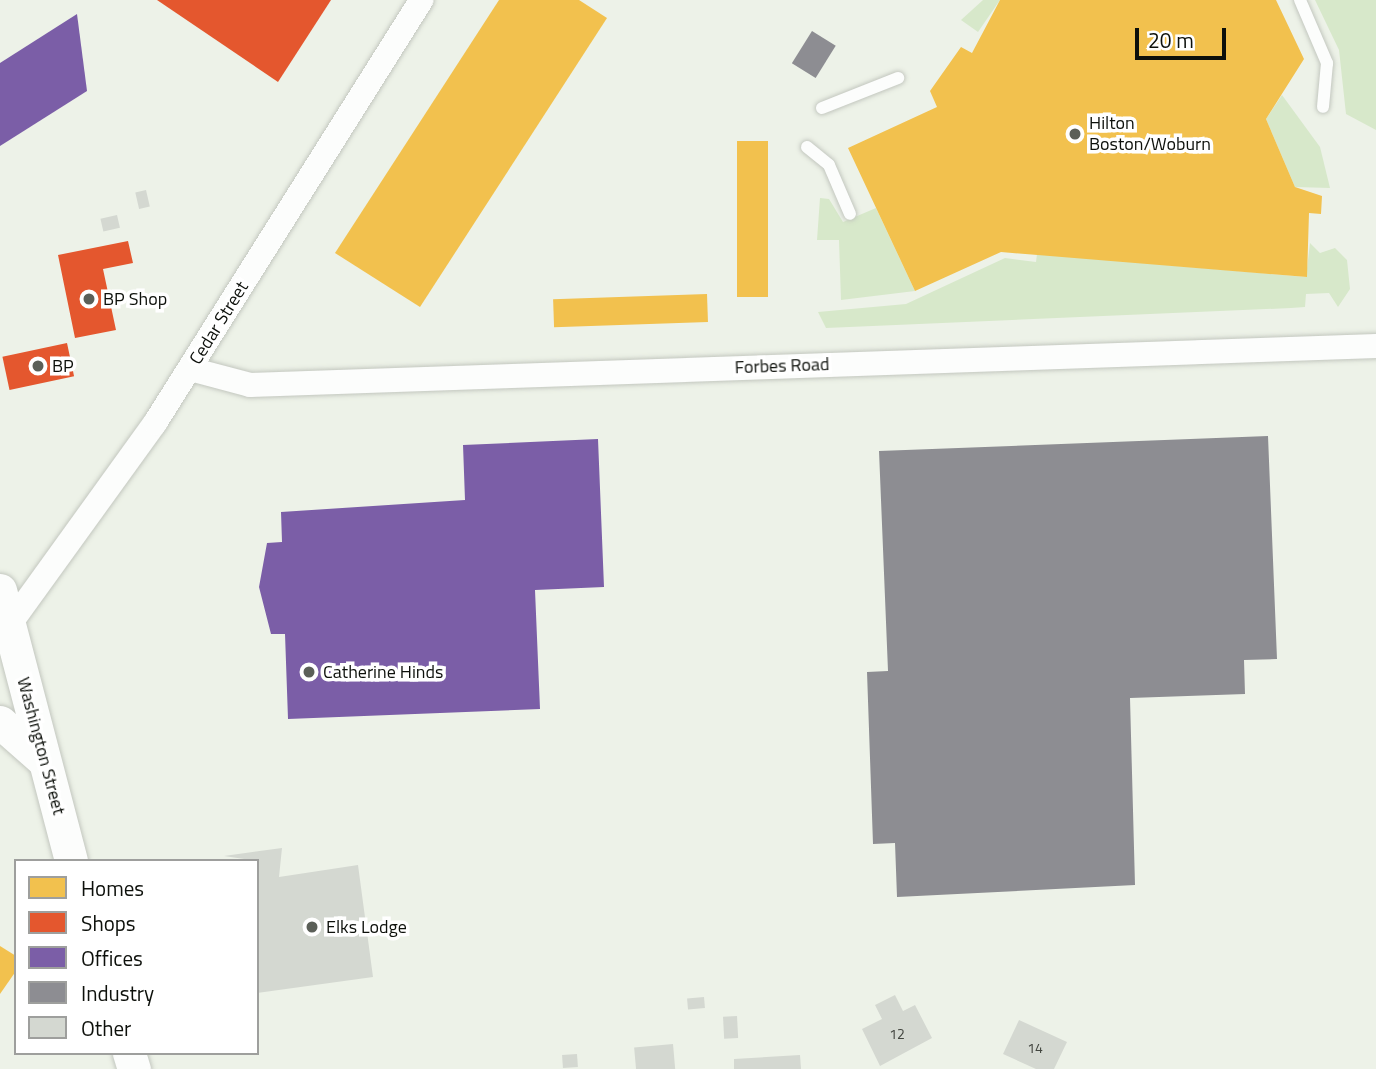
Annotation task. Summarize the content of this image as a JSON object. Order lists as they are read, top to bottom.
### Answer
{
  "streets": {
    "main road": ["Washington Street"],
    "street": ["Cedar Street", "Forbes Road"]
  },
  "crossings": [
    ["Cedar Street", "Forbes Road"],
    ["Cedar Street", "Washington Street"]
  ],
  "places": [
    "Hilton Boston/Woburn",
    "BP Shop",
    "BP",
    "Catherine Hinds",
    "Elks Lodge"
  ],
  "house_numbers": ["12", "14"],
  "legend": [
    "Homes",
    "Shops",
    "Offices",
    "Industry",
    "Other"
  ],
  "scale_bar": "20 m"
}
